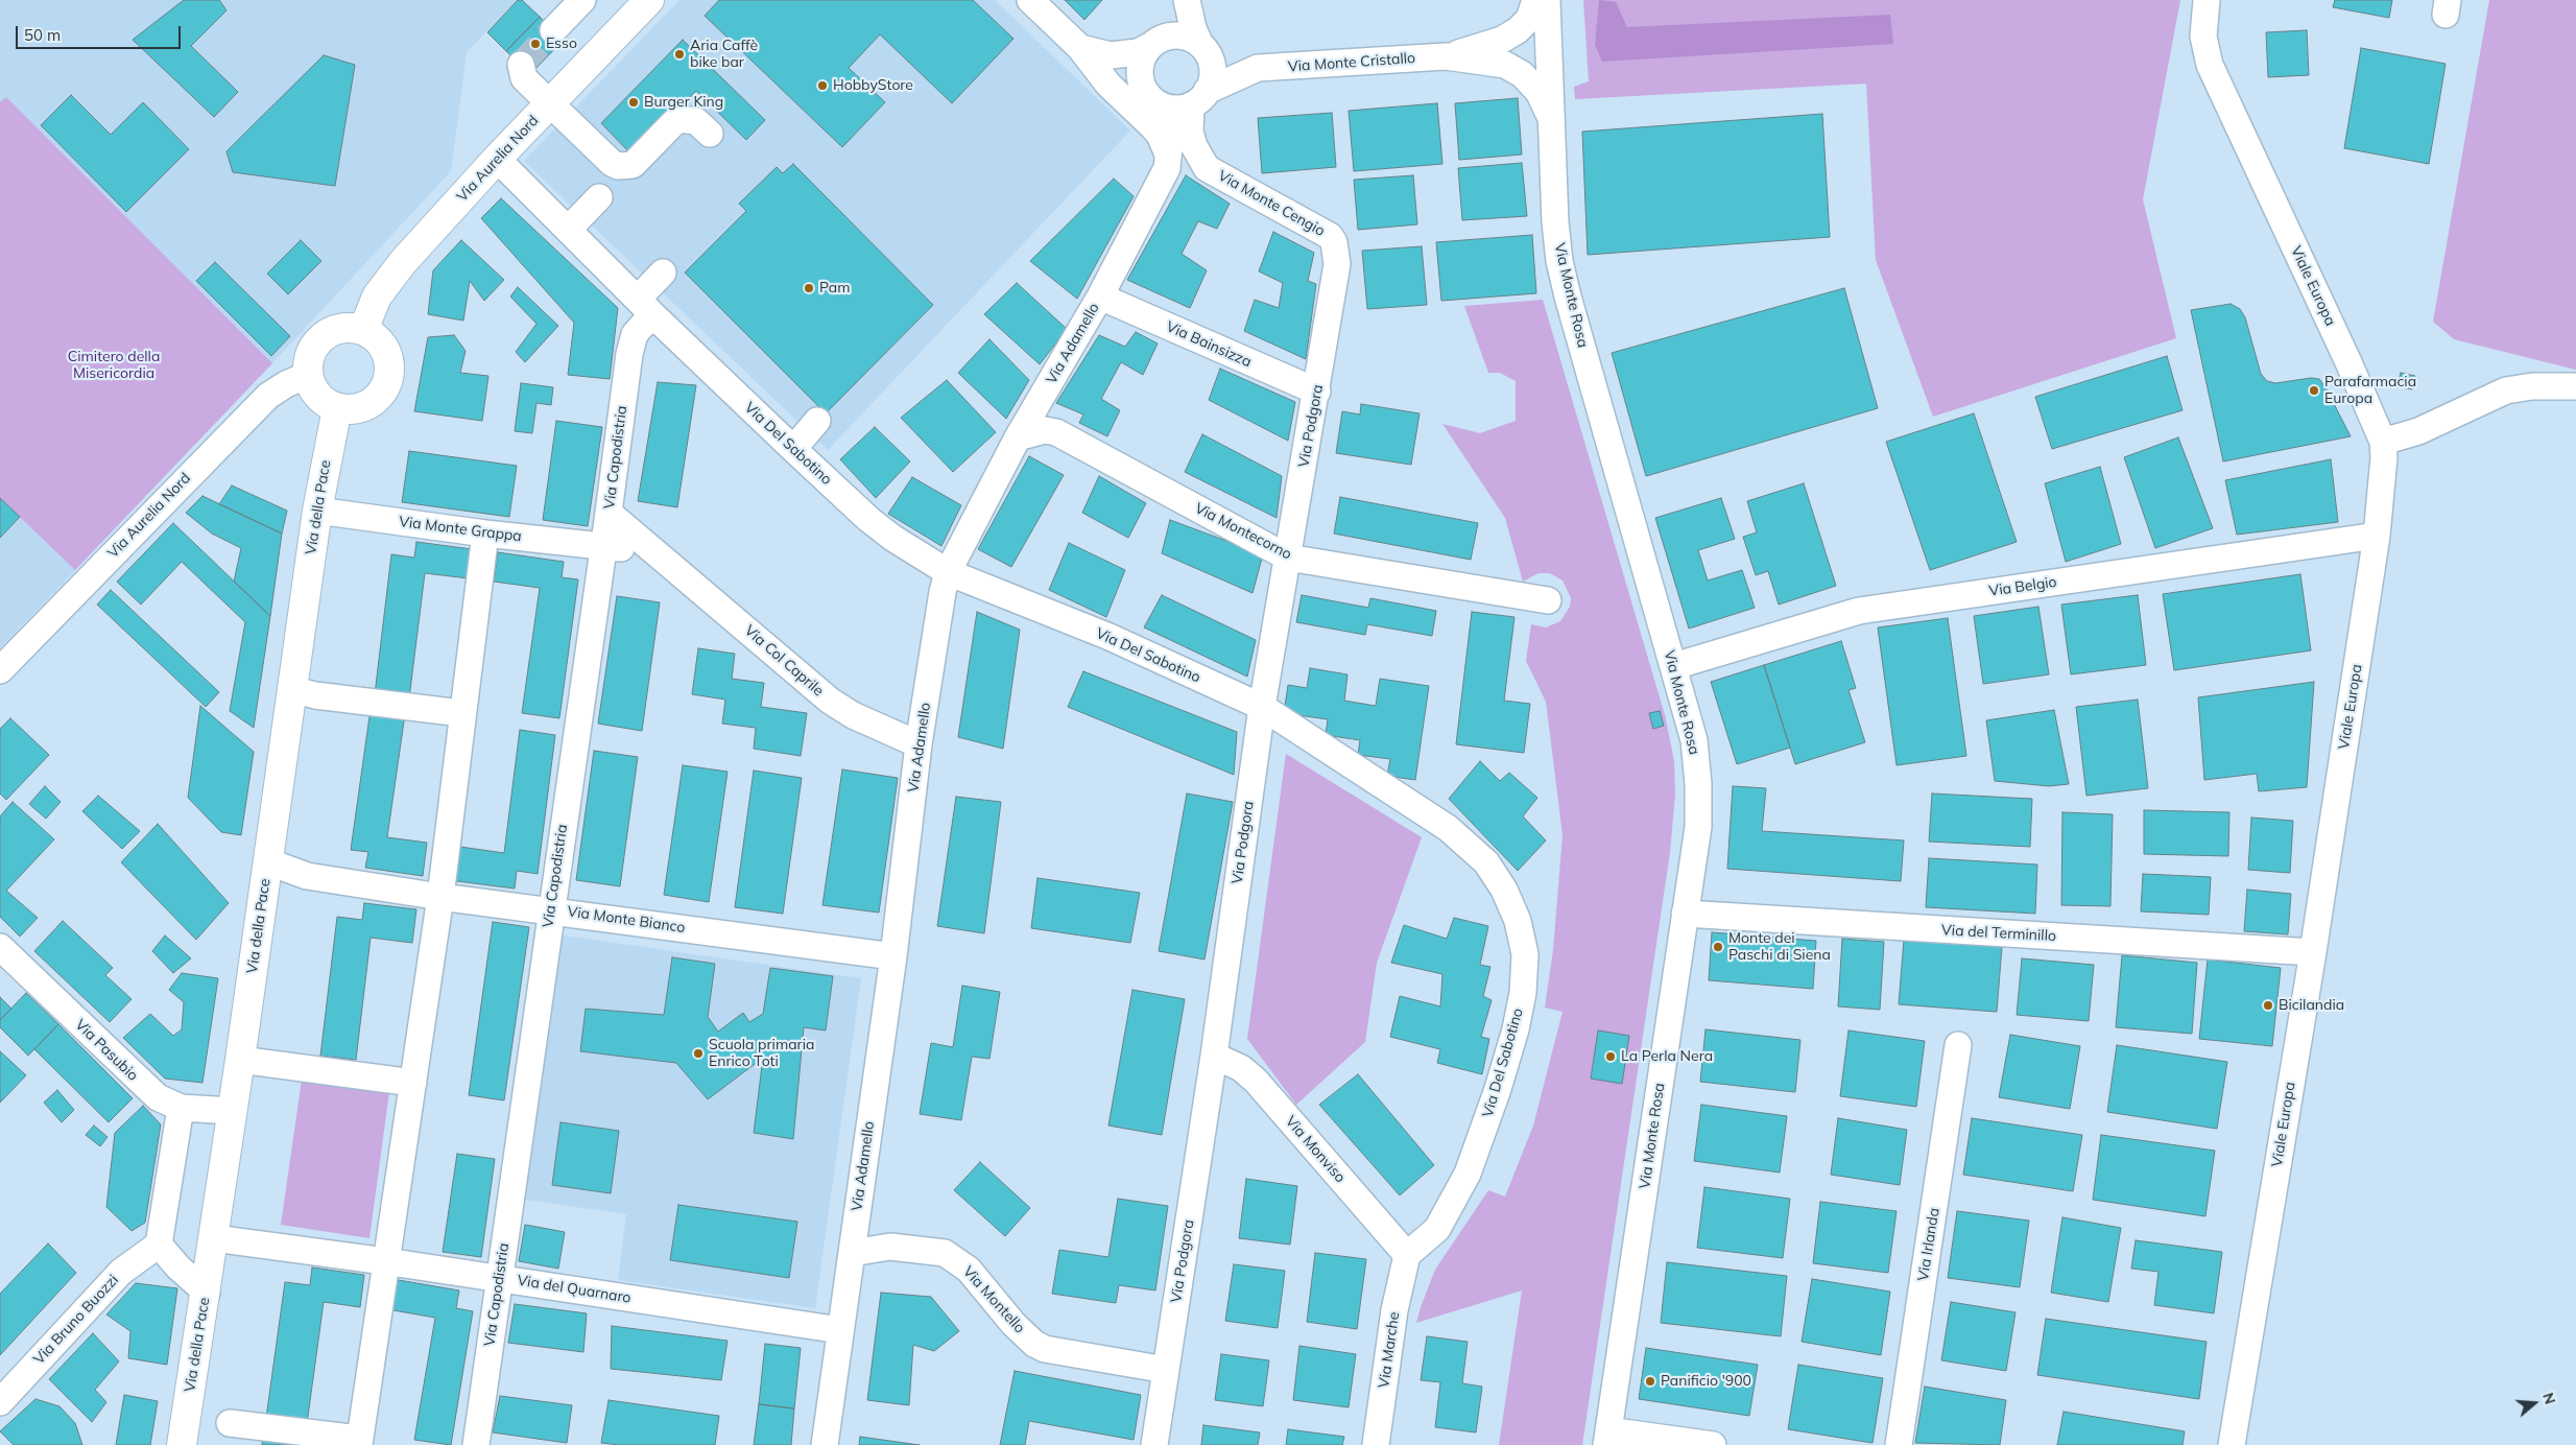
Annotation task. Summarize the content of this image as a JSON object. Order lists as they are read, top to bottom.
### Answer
{
  "streets": {
    "main road": ["Via Aurelia Nord", "Via della Pace"],
    "street": [
      "Via Monte Cristallo",
      "Via Monte Cengio",
      "Viale Europa",
      "Via Monte Rosa",
      "Via Adamello",
      "Via Bainsizza",
      "Via Podgora",
      "Via Del Sabotino",
      "Via Capodistria",
      "Via Monte Grappa",
      "Via Montecorno",
      "Via Belgio",
      "Via Col Caprile",
      "Via Monte Bianco",
      "Via del Terminillo",
      "Via Pasubio",
      "Via Monviso",
      "Via Irlanda",
      "Via del Quarnaro",
      "Via Montello",
      "Via Bruno Buozzi",
      "Via Marche"
    ]
  },
  "crossings": [
    ["Via Monte Cristallo", "Via Monte Cengio"],
    ["Via Monte Cristallo", "Via Adamello"],
    ["Via Aurelia Nord", "Via Del Sabotino"],
    ["Via Aurelia Nord", "Via della Pace"],
    ["Via Monte Cengio", "Via Adamello"],
    ["Via Monte Cengio", "Via Podgora"],
    ["Viale Europa", "Via Belgio"],
    ["Viale Europa", "Via del Terminillo"],
    ["Via Monte Rosa", "Via Belgio"],
    ["Via Monte Rosa", "Via del Terminillo"],
    ["Via Adamello", "Via Bainsizza"],
    ["Via Adamello", "Via Del Sabotino"],
    ["Via Adamello", "Via Montecorno"],
    ["Via Adamello", "Via Col Caprile"],
    ["Via Adamello", "Via Monte Bianco"],
    ["Via Adamello", "Via del Quarnaro"],
    ["Via Adamello", "Via Montello"],
    ["Via Bainsizza", "Via Podgora"],
    ["Via Podgora", "Via Del Sabotino"],
    ["Via Podgora", "Via Montecorno"],
    ["Via Podgora", "Via Monviso"],
    ["Via Podgora", "Via Montello"],
    ["Via Del Sabotino", "Via Capodistria"],
    ["Via Del Sabotino", "Via Monviso"],
    ["Via Del Sabotino", "Via Marche"],
    ["Via Capodistria", "Via Monte Grappa"],
    ["Via Capodistria", "Via Col Caprile"],
    ["Via Capodistria", "Via Monte Bianco"],
    ["Via Capodistria", "Via del Quarnaro"],
    ["Via della Pace", "Via Monte Grappa"],
    ["Via della Pace", "Via Monte Bianco"],
    ["Via della Pace", "Via Pasubio"],
    ["Via della Pace", "Via del Quarnaro"],
    ["Via Monte Grappa", "Via Col Caprile"],
    ["Via Monviso", "Via Marche"]
  ],
  "parks": ["Cimitero della Misericordia"],
  "places": [
    "Esso",
    "Aria Caffè bike bar",
    "HobbyStore",
    "Burger King",
    "Pam",
    "Parafarmacia Europa",
    "Monte dei Paschi di Siena",
    "Bicilandia",
    "Scuola primaria Enrico Toti",
    "La Perla Nera",
    "Panificio '900"
  ],
  "scale_bar": "50 m",
  "north": "right"
}
